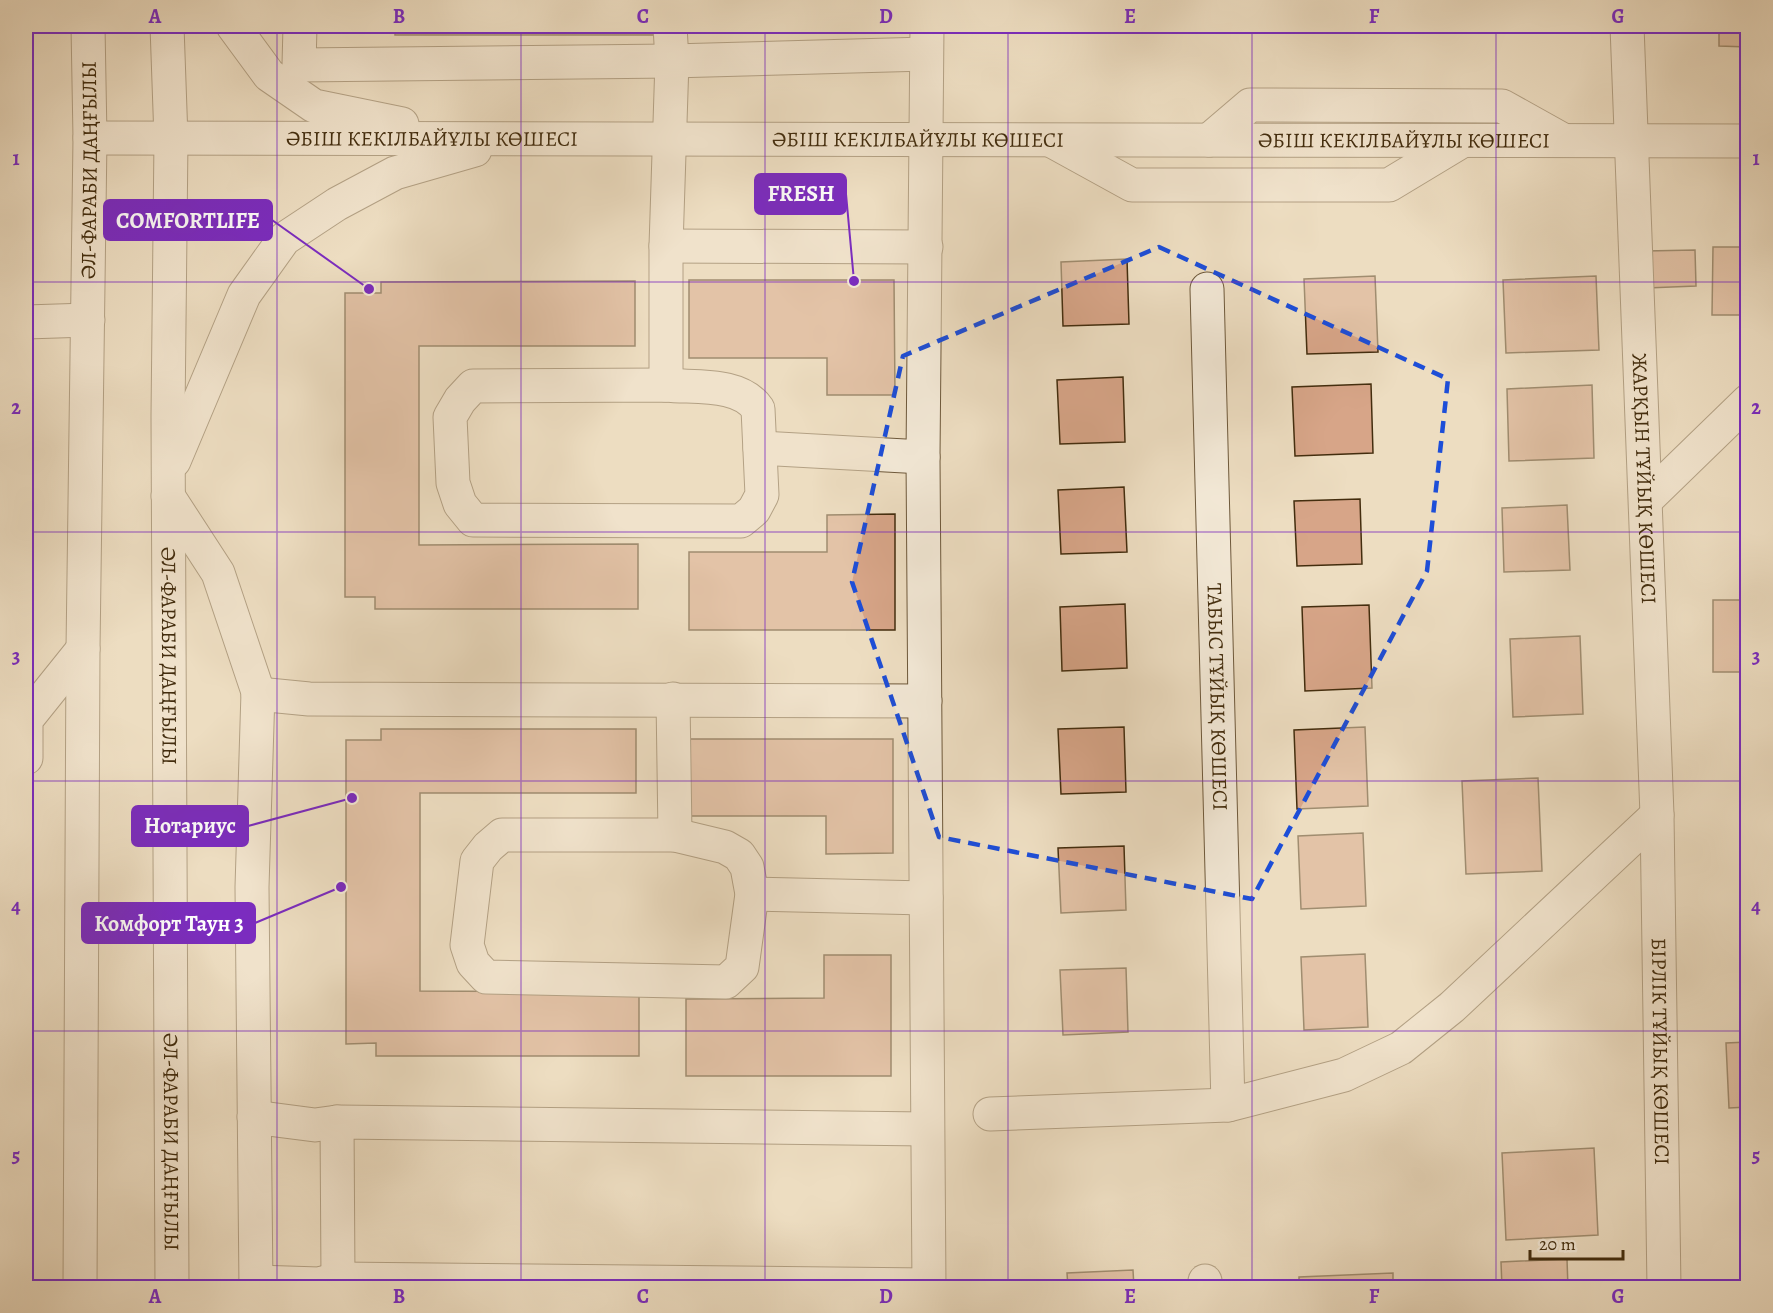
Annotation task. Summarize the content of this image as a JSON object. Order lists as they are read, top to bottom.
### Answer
{
  "streets": {
    "street": [
      "ӘБІШ КЕКІЛБАЙҰЛЫ КӨШЕСІ",
      "ӘЛ-ФАРАБИ ДАҢҒЫЛЫ",
      "ЖАРҚЫН ТҰЙЫҚ КӨШЕСІ",
      "ТАБЫС ТҰЙЫҚ КӨШЕСІ",
      "БІРЛІК ТҰЙЫҚ КӨШЕСІ"
    ]
  },
  "crossings": [
    ["ӘБІШ КЕКІЛБАЙҰЛЫ КӨШЕСІ", "ӘЛ-ФАРАБИ ДАҢҒЫЛЫ"],
    ["ӘБІШ КЕКІЛБАЙҰЛЫ КӨШЕСІ", "ЖАРҚЫН ТҰЙЫҚ КӨШЕСІ"],
    ["ЖАРҚЫН ТҰЙЫҚ КӨШЕСІ", "БІРЛІК ТҰЙЫҚ КӨШЕСІ"]
  ],
  "places": [
    "FRESH",
    "COMFORTLIFE",
    "Нотариус",
    "Комфорт Таун 3"
  ],
  "scale_bar": "20 m",
  "grid": {
    "columns": [
      "A",
      "B",
      "C",
      "D",
      "E",
      "F",
      "G"
    ],
    "rows": [
      "1",
      "2",
      "3",
      "4",
      "5"
    ]
  }
}
